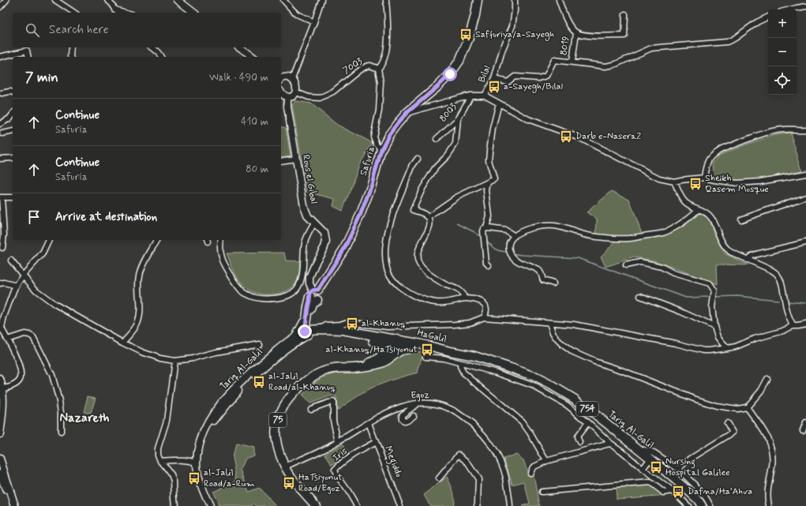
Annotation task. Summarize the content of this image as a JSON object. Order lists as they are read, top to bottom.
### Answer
{
  "streets": {
    "main road": [
      "Safuria",
      "HaGalil",
      "Tariq Al-Galil",
      "754",
      "75"
    ],
    "street": [
      "8019",
      "7003",
      "Bilal",
      "8003",
      "Rous el Gibal",
      "Egoz",
      "Iris",
      "Megiddo"
    ]
  },
  "crossings": [
    ["7003", "Safuria"],
    ["Bilal", "8003"],
    ["Bilal", "Safuria"],
    ["Safuria", "Rous el Gibal"],
    ["Safuria", "HaGalil"],
    ["Safuria", "Tariq Al-Galil"],
    ["HaGalil", "Tariq Al-Galil"],
    ["HaGalil", "75"],
    ["Egoz", "75"],
    ["Egoz", "Megiddo"],
    ["Iris", "Megiddo"]
  ],
  "districts": ["Nazareth"],
  "places": {
    "bus stop": [
      "Saffuriya/a-Sayegh",
      "a-Sayegh/Bilal",
      "Darb e-Nasera2",
      "Sheikh Qasem Mosque",
      "al-Khanuq",
      "al-Khanuq/HaTsiyonut",
      "al-Jalil Road/al-Khanuq",
      "Nursing Hospital Galilee",
      "al-Jalil Road/a-Rum",
      "HaTsiyonut Road/Egoz",
      "Dafna/Ha'Ahva"
    ]
  },
  "page": {
    "map_buttons": ["+", "−"],
    "search": "Search here",
    "heading": ["7 min", "Walk · 490 m"],
    "list": [
      ["Continue", "Safuria", "410 m"],
      ["Continue", "Safuria", "80 m"],
      "Arrive at destination"
    ]
  }
}
